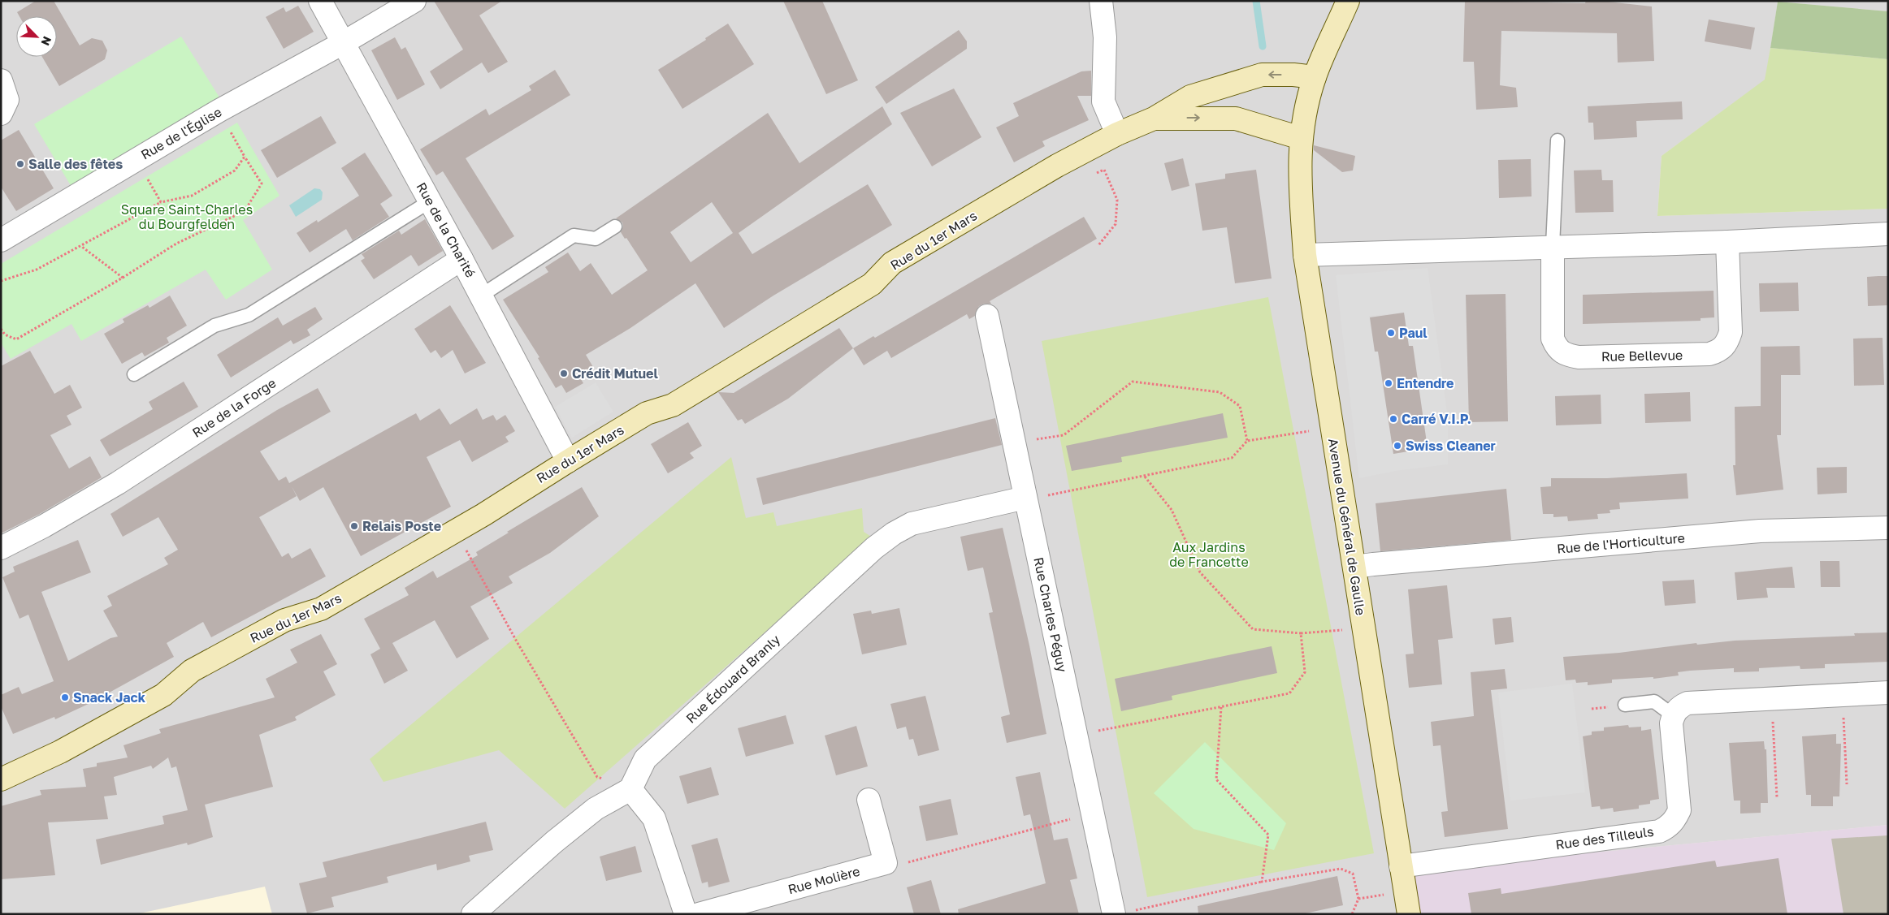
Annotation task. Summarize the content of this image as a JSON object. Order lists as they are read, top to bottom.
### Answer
{
  "streets": {
    "main road": ["Rue du 1er Mars", "Avenue du Général de Gaulle"],
    "street": [
      "Rue de l'Église",
      "Rue de la Charité",
      "Rue Bellevue",
      "Rue de la Forge",
      "Rue de l'Horticulture",
      "Rue Charles Péguy",
      "Rue Édouard Branly",
      "Rue des Tilleuls",
      "Rue Molière"
    ]
  },
  "crossings": [
    ["Rue de l'Église", "Rue de la Charité"],
    ["Rue de la Charité", "Rue du 1er Mars"],
    ["Rue de la Charité", "Rue de la Forge"],
    ["Rue du 1er Mars", "Avenue du Général de Gaulle"],
    ["Avenue du Général de Gaulle", "Rue de l'Horticulture"],
    ["Avenue du Général de Gaulle", "Rue des Tilleuls"],
    ["Rue Charles Péguy", "Rue Édouard Branly"]
  ],
  "parks": ["Square Saint-Charles du Bourgfelden", "Aux Jardins de Francette"],
  "places": [
    "Salle des fêtes",
    "Paul",
    "Crédit Mutuel",
    "Entendre",
    "Carré V.I.P.",
    "Swiss Cleaner",
    "Relais Poste",
    "Snack Jack"
  ],
  "north": "bottom right"
}
